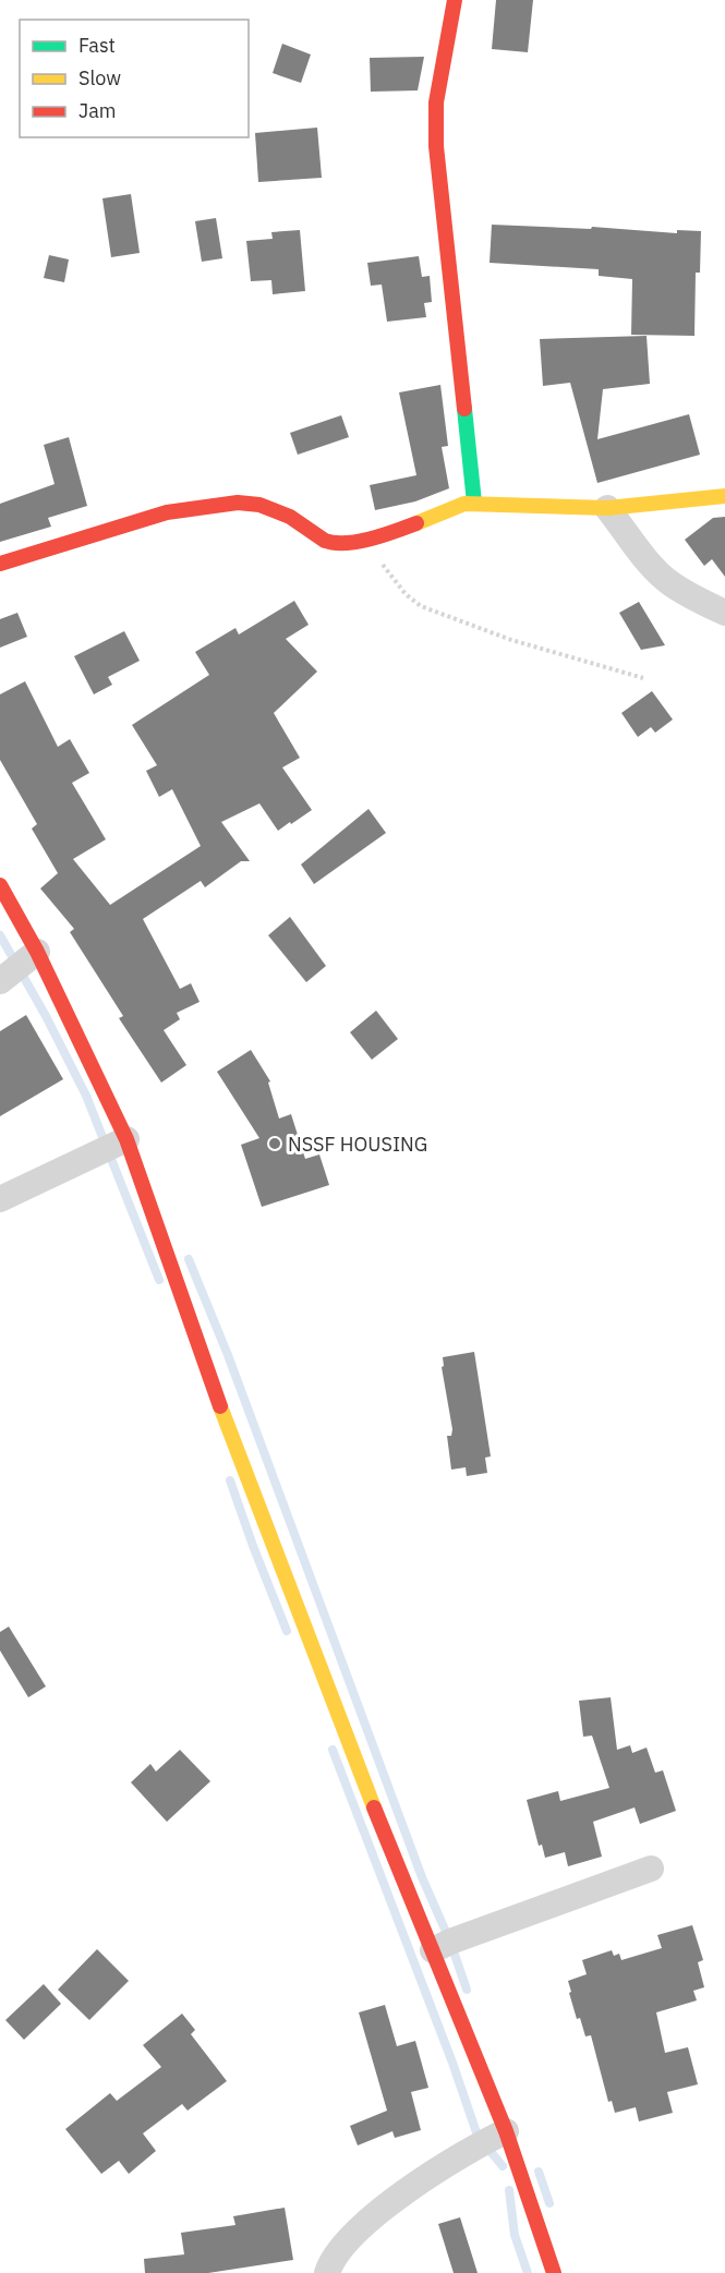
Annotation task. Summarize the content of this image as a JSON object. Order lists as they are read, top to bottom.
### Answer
{
  "places": ["NSSF HOUSING"],
  "legend": ["Fast", "Slow", "Jam"]
}
